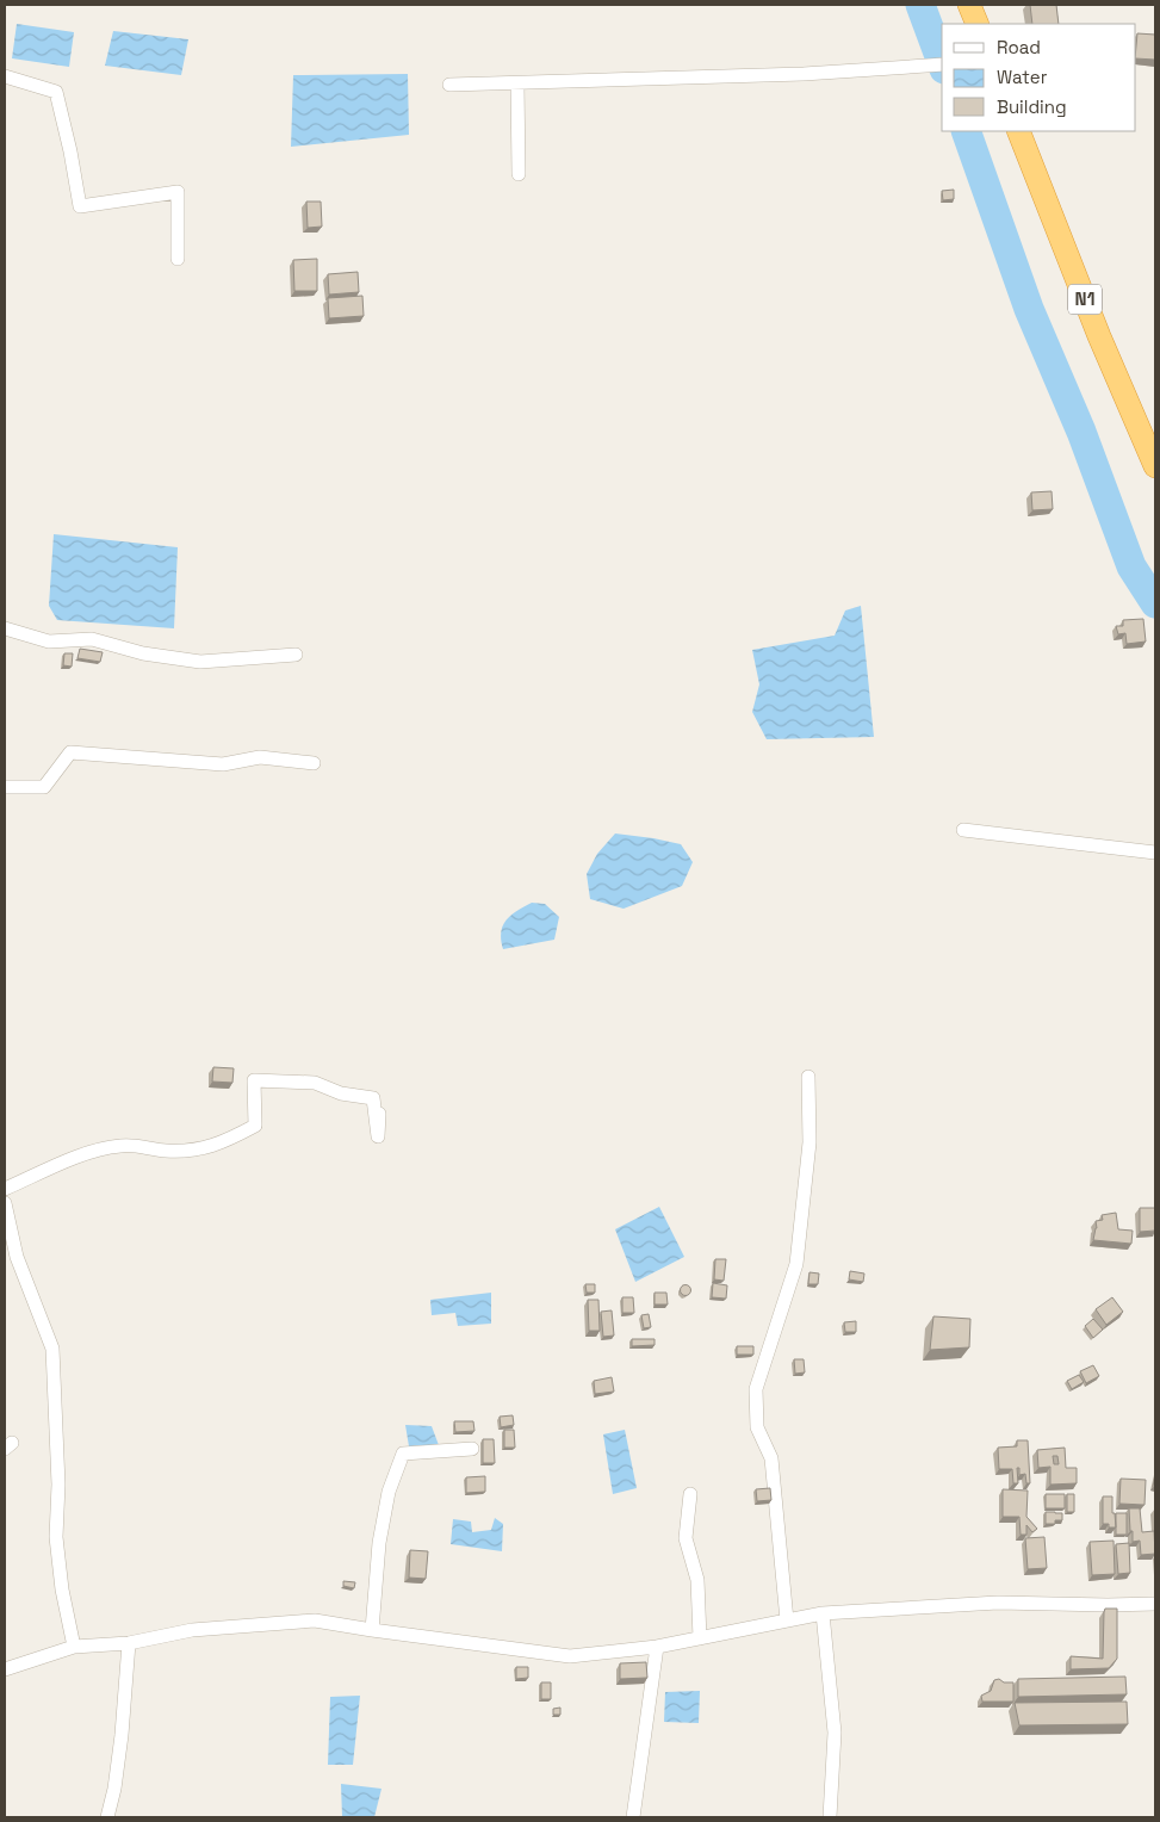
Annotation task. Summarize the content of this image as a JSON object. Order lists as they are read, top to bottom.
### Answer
{
  "streets": {
    "highway": ["N1"]
  },
  "legend": ["Road", "Water", "Building"]
}
